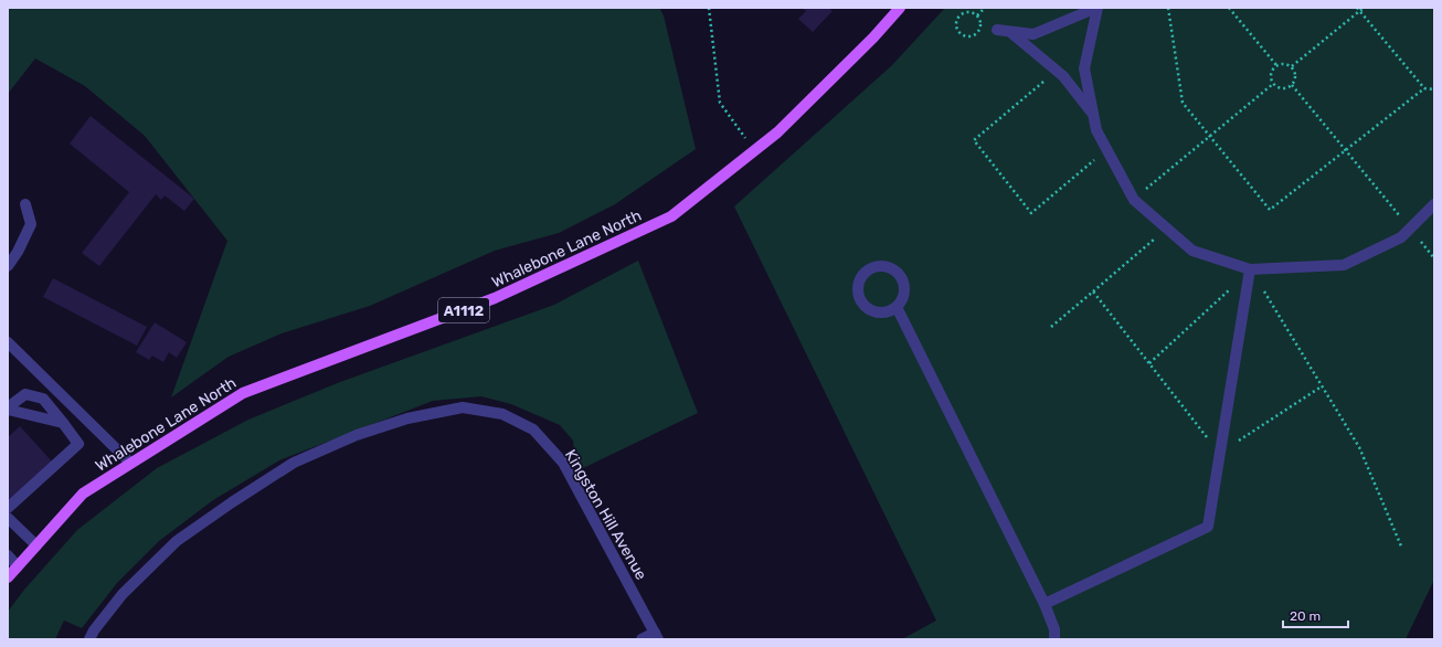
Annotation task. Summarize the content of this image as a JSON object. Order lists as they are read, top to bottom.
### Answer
{
  "streets": {
    "main road": ["Whalebone Lane North", "A1112"],
    "street": ["Kingston Hill Avenue"]
  },
  "scale_bar": "20 m"
}
